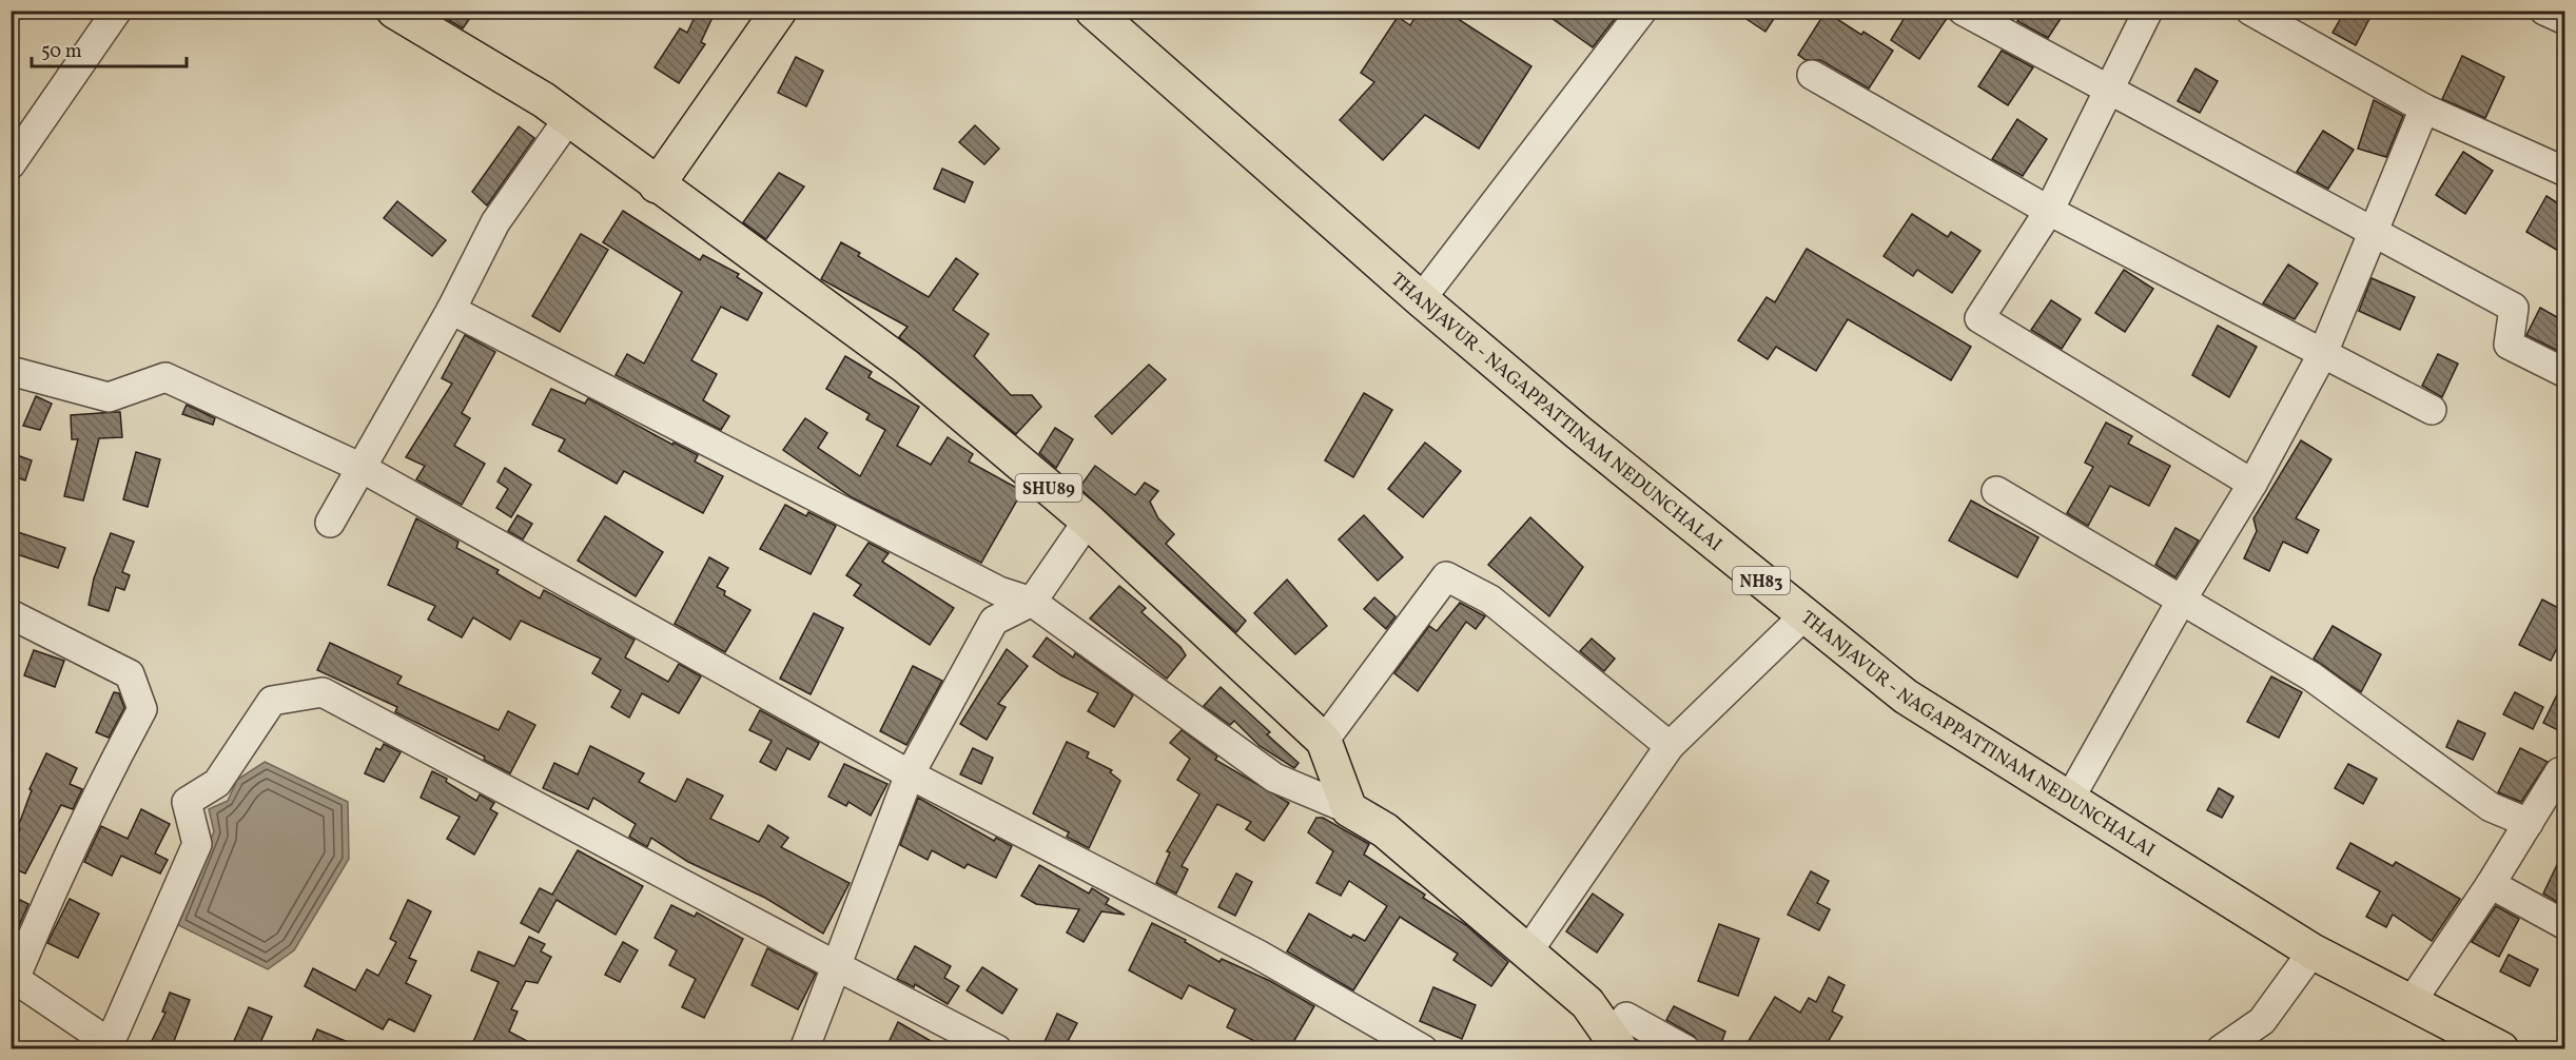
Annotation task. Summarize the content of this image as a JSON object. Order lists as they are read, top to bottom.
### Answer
{
  "streets": {
    "main road": ["THANJAVUR - NAGAPPATTINAM NEDUNCHALAI", "SHU89", "NH83"]
  },
  "scale_bar": "50 m"
}
